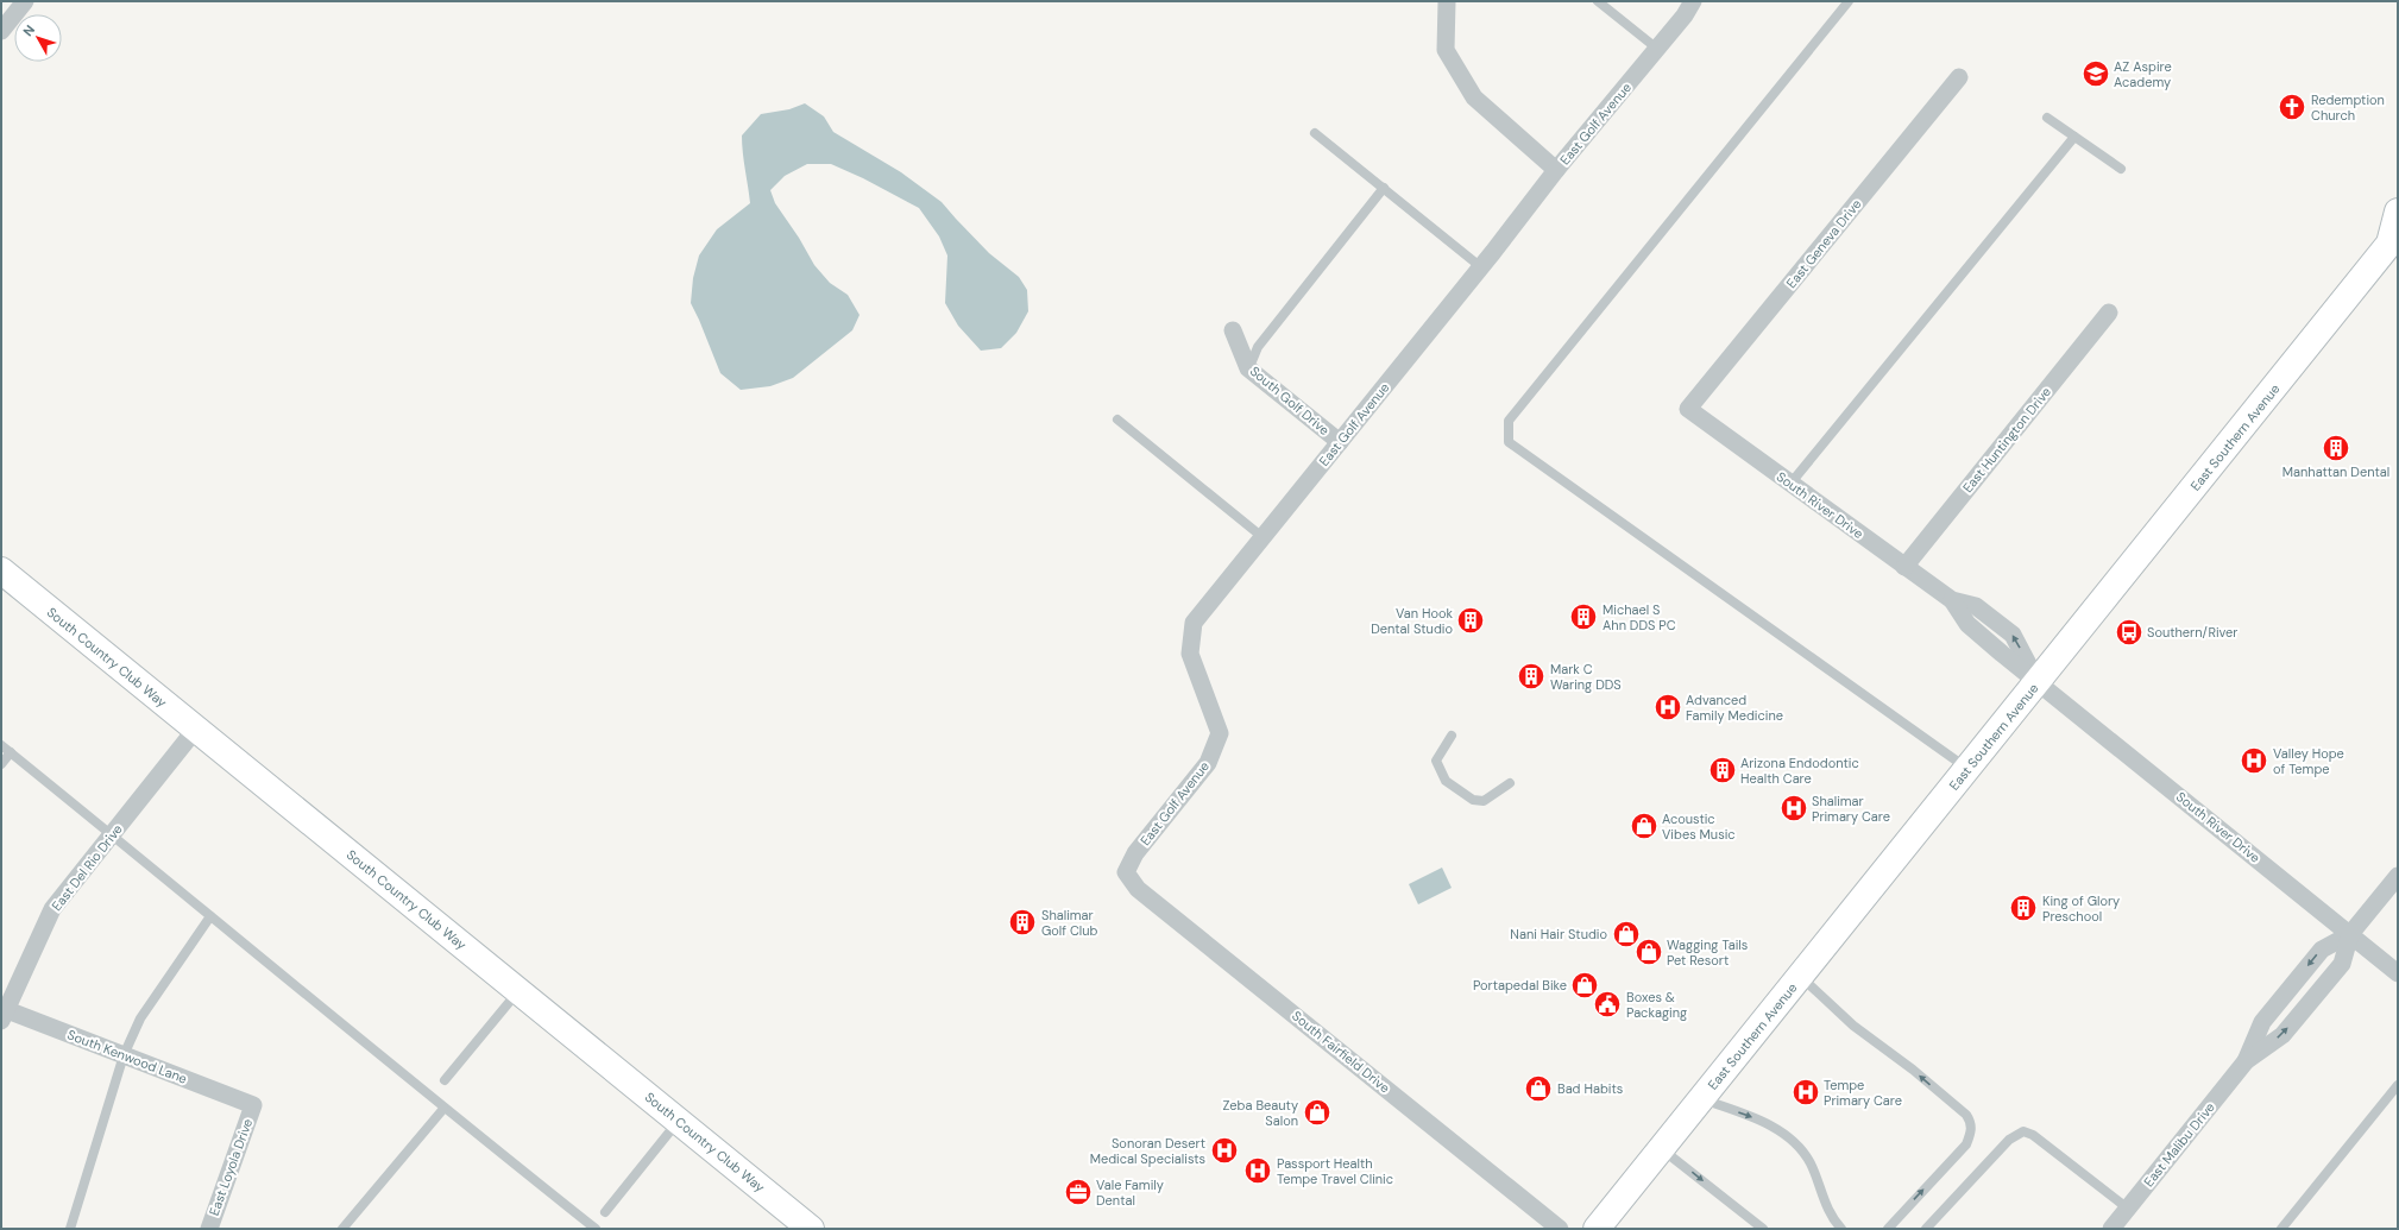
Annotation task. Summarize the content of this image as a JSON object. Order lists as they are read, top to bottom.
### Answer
{
  "streets": {
    "main road": ["East Southern Avenue", "South Country Club Way"],
    "street": [
      "East Golf Avenue",
      "East Geneva Drive",
      "South Golf Drive",
      "East Huntington Drive",
      "South River Drive",
      "East Del Rio Drive",
      "South Fairfield Drive",
      "South Kenwood Lane",
      "East Malibu Drive",
      "East Loyola Drive"
    ]
  },
  "crossings": [
    ["East Golf Avenue", "South Golf Drive"],
    ["East Golf Avenue", "South Fairfield Drive"],
    ["East Geneva Drive", "South River Drive"],
    ["East Southern Avenue", "South River Drive"],
    ["East Huntington Drive", "South River Drive"],
    ["South River Drive", "East Malibu Drive"],
    ["South Country Club Way", "East Del Rio Drive"],
    ["East Del Rio Drive", "South Kenwood Lane"],
    ["South Kenwood Lane", "East Loyola Drive"]
  ],
  "places": {
    "school or university": ["AZ Aspire Academy"],
    "church": ["Redemption Church"],
    "building": [
      "Manhattan Dental",
      "Michael S Ahn DDS PC",
      "Van Hook Dental Studio",
      "Mark C Waring DDS",
      "Arizona Endodontic Health Care",
      "King of Glory Preschool",
      "Shalimar Golf Club"
    ],
    "bus stop": ["Southern/River"],
    "hospital": [
      "Advanced Family Medicine",
      "Valley Hope of Tempe",
      "Shalimar Primary Care",
      "Tempe Primary Care",
      "Sonoran Desert Medical Specialists",
      "Passport Health Tempe Travel Clinic"
    ],
    "shop": [
      "Acoustic Vibes Music",
      "Nani Hair Studio",
      "Wagging Tails Pet Resort",
      "Portapedal Bike",
      "Bad Habits",
      "Zeba Beauty Salon"
    ],
    "public building": ["Boxes & Packaging"],
    "office": ["Vale Family Dental"]
  },
  "north": "top left"
}
